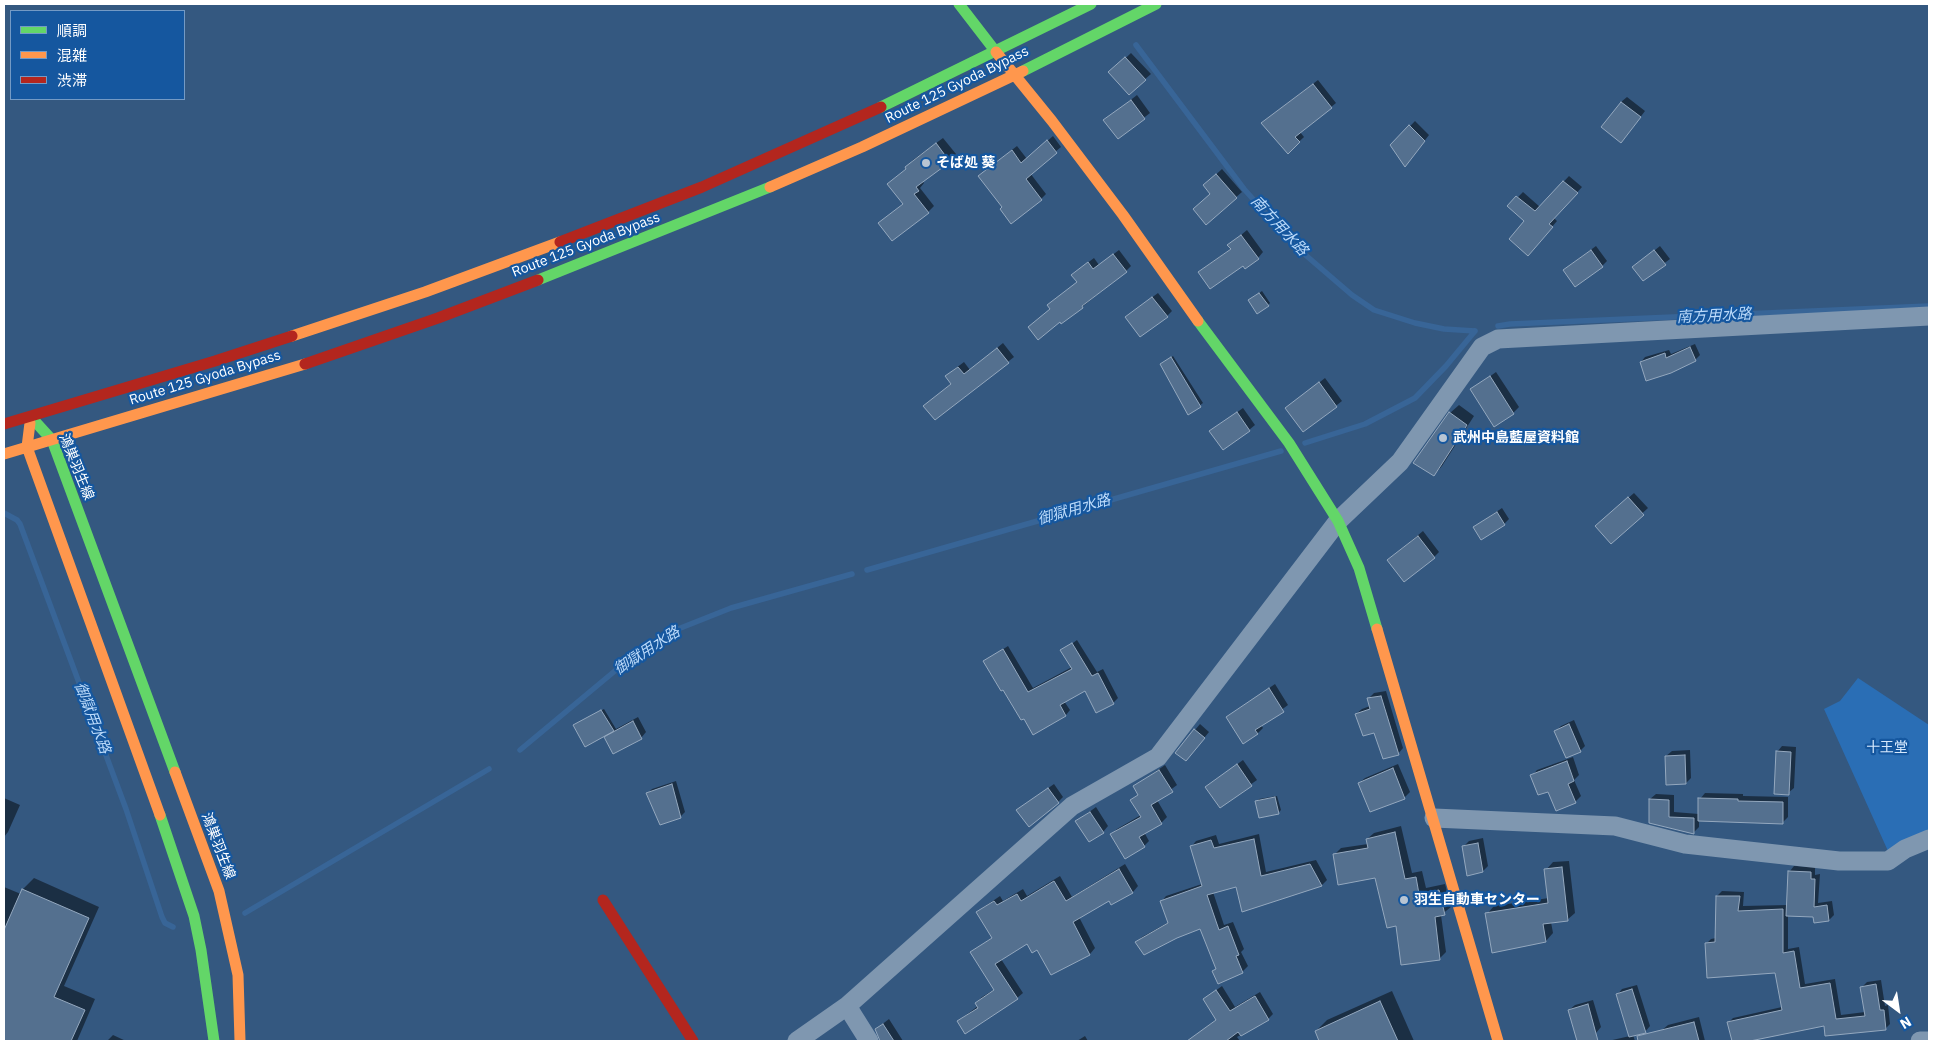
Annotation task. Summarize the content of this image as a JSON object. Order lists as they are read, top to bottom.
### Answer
{
  "streets": {
    "main road": ["Route 125 Gyoda Bypass", "鴻巣羽生線"]
  },
  "crossings": [
    ["Route 125 Gyoda Bypass", "鴻巣羽生線"]
  ],
  "water": ["南方用水路", "御獄用水路"],
  "parks": ["十王堂"],
  "places": ["そば処 葵", "武州中島藍屋資料館", "羽生自動車センター"],
  "legend": ["順調", "混雑", "渋滞"],
  "north": "bottom right"
}
